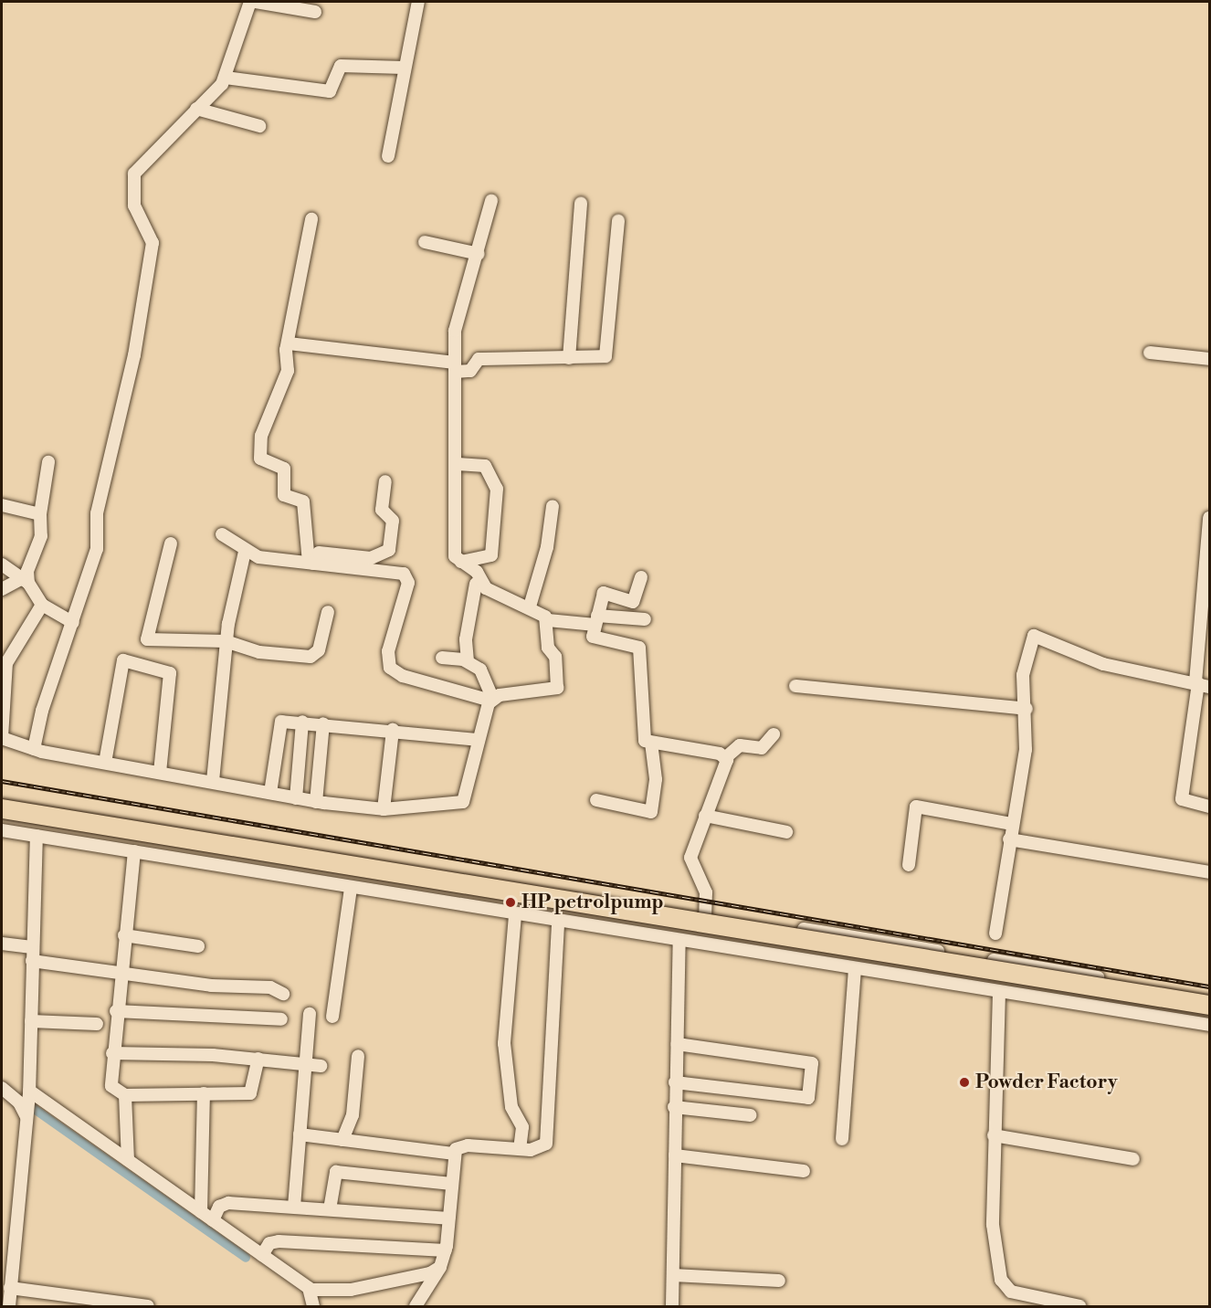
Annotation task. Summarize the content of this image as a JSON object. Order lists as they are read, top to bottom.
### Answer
{
  "places": ["HP petrolpump", "Powder Factory"]
}
